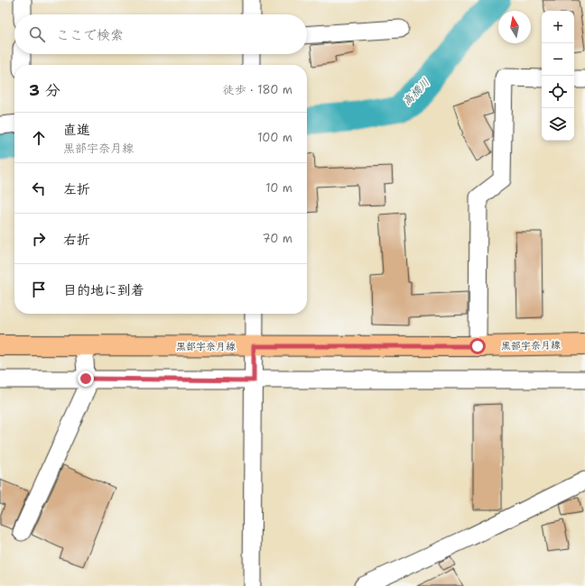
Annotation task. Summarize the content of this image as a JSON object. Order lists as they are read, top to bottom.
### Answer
{
  "streets": {
    "main road": ["黒部宇奈月線"]
  },
  "water": ["高橋川"],
  "north": "top",
  "page": {
    "map_buttons": ["+", "−"],
    "search": "ここで検索",
    "heading": ["3 分", "徒歩 · 180 m"],
    "list": [
      ["直進", "黒部宇奈月線", "100 m"],
      ["左折", "10 m"],
      ["右折", "70 m"],
      "目的地に到着"
    ]
  }
}
